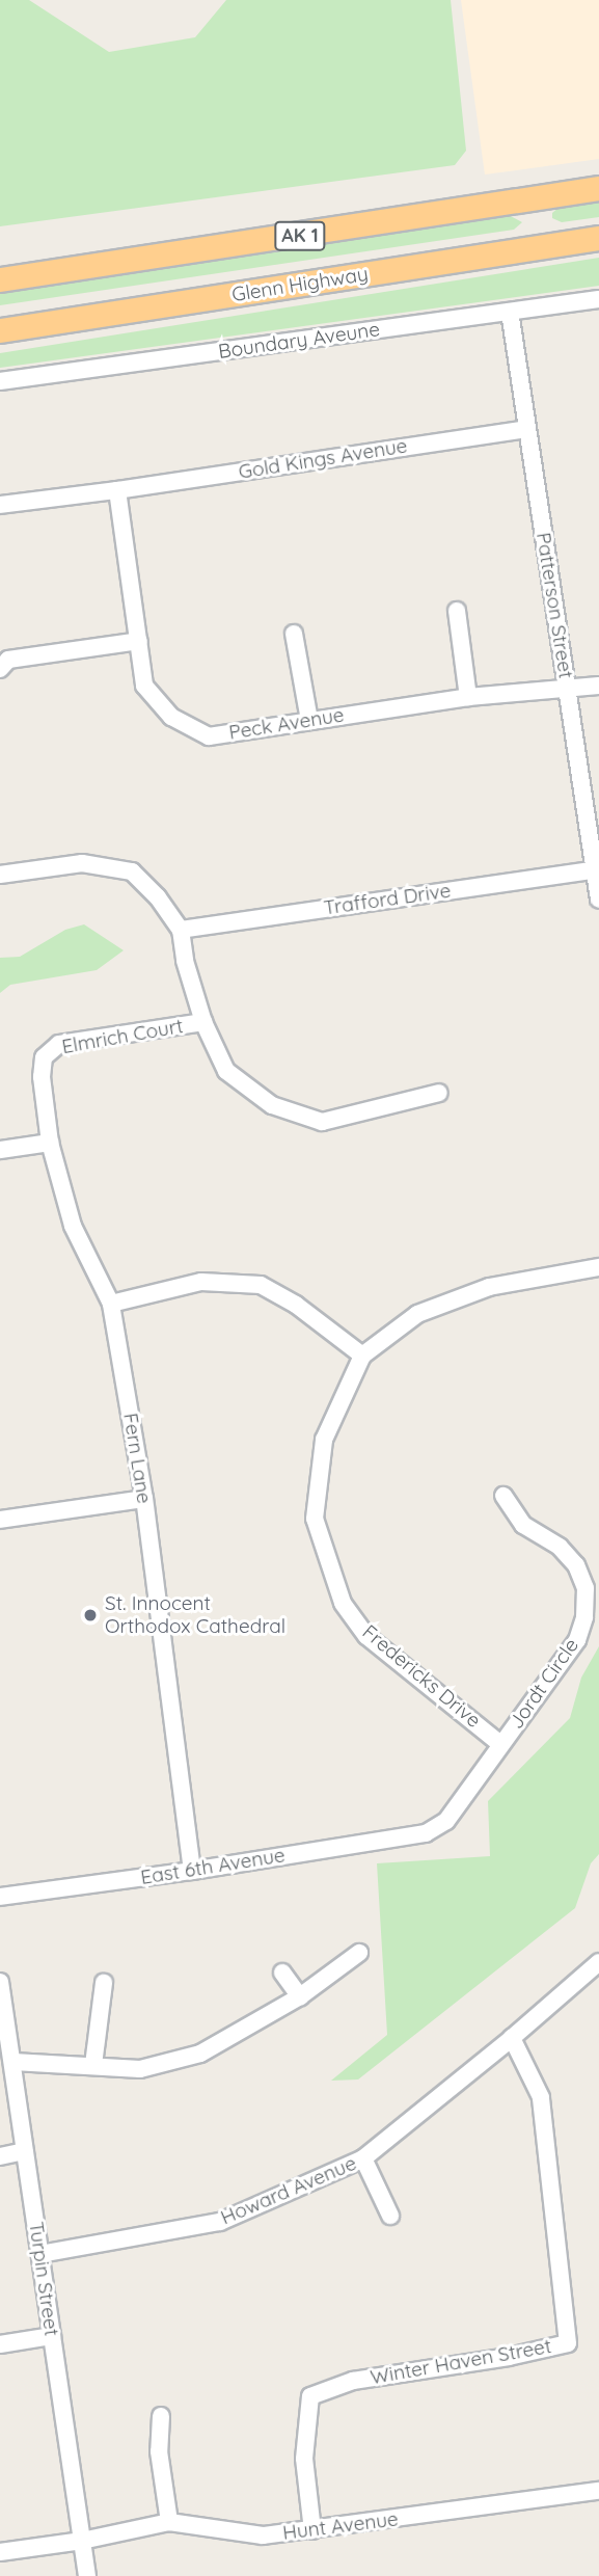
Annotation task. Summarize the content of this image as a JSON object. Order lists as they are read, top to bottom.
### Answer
{
  "streets": {
    "highway": ["AK 1", "Glenn Highway"],
    "street": [
      "Boundary Aveune",
      "Gold Kings Avenue",
      "Patterson Street",
      "Peck Avenue",
      "Trafford Drive",
      "Elmrich Court",
      "Fern Lane",
      "Fredericks Drive",
      "Jordt Circle",
      "East 6th Avenue",
      "Howard Avenue",
      "Turpin Street",
      "Winter Haven Street",
      "Hunt Avenue"
    ]
  },
  "crossings": [
    ["Boundary Aveune", "Patterson Street"],
    ["Gold Kings Avenue", "Patterson Street"],
    ["Gold Kings Avenue", "Peck Avenue"],
    ["Patterson Street", "Peck Avenue"],
    ["Patterson Street", "Trafford Drive"],
    ["Elmrich Court", "Fern Lane"],
    ["Fern Lane", "East 6th Avenue"],
    ["Fredericks Drive", "Jordt Circle"],
    ["Jordt Circle", "East 6th Avenue"],
    ["Howard Avenue", "Turpin Street"],
    ["Howard Avenue", "Winter Haven Street"],
    ["Turpin Street", "Hunt Avenue"],
    ["Winter Haven Street", "Hunt Avenue"]
  ],
  "places": ["St. Innocent Orthodox Cathedral"]
}
